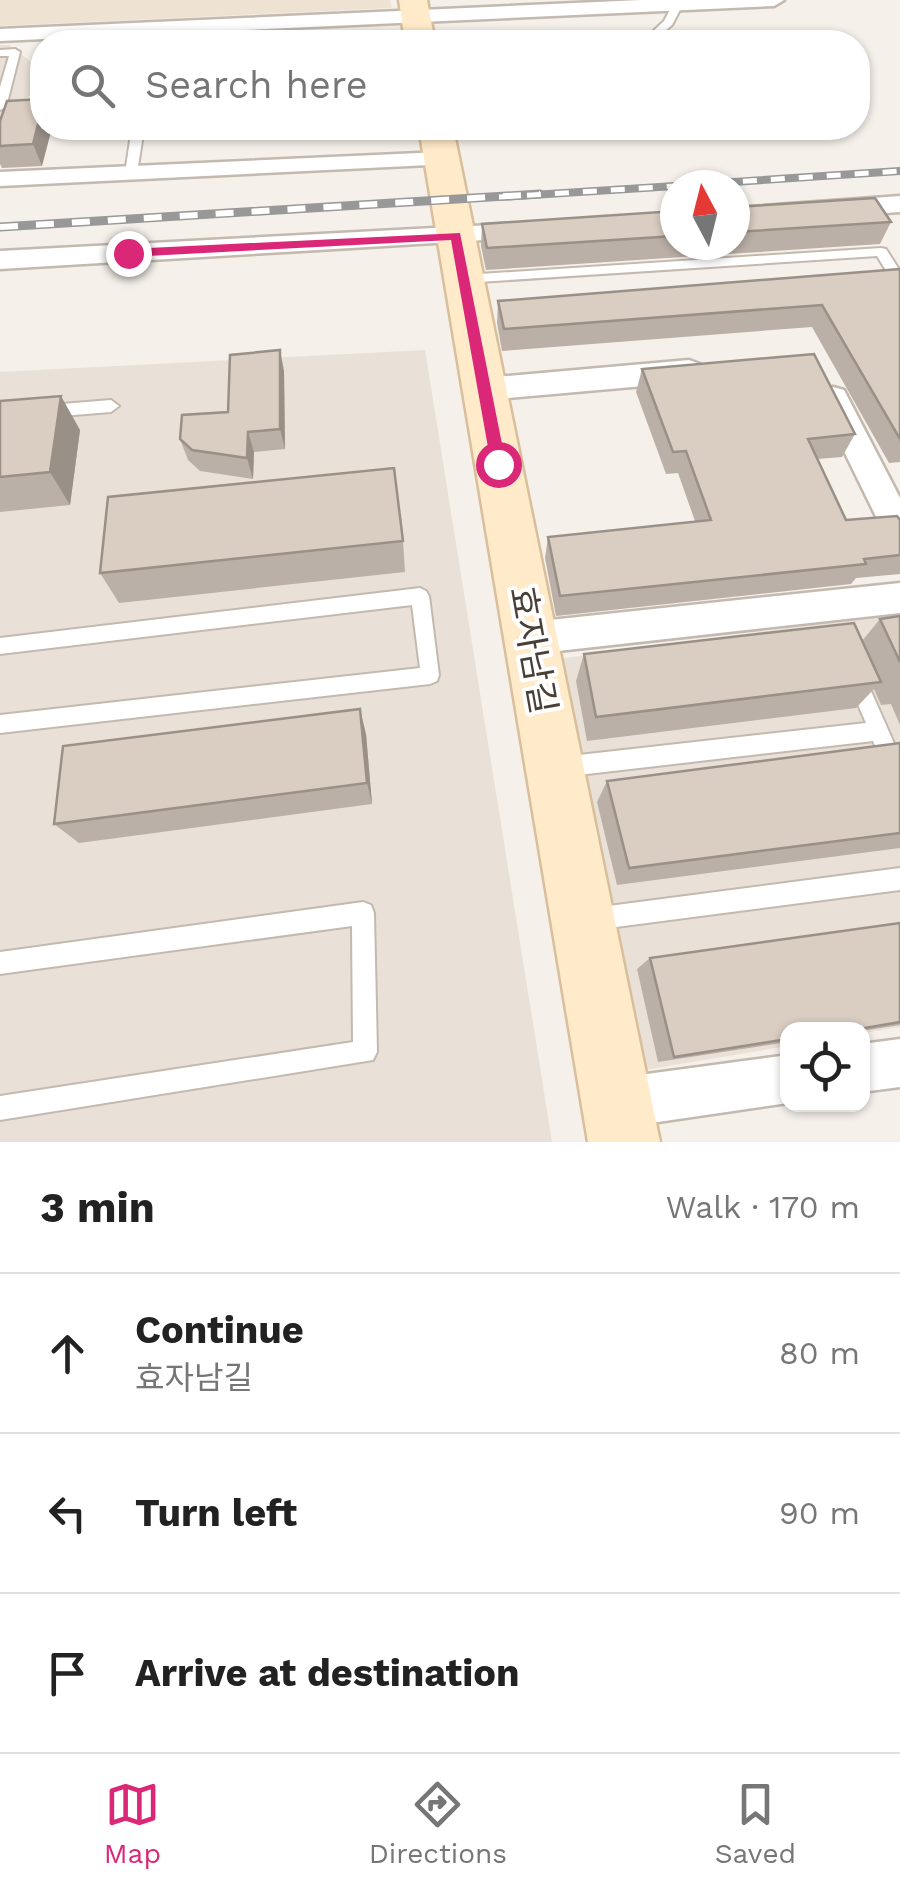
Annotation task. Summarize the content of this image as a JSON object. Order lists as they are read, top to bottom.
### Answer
{
  "streets": {
    "street": ["효자남길"]
  },
  "north": "top",
  "page": {
    "search": "Search here",
    "heading": ["3 min", "Walk · 170 m"],
    "list": [
      ["Continue", "효자남길", "80 m"],
      ["Turn left", "90 m"],
      "Arrive at destination"
    ],
    "nav": ["Map", "Directions", "Saved"]
  }
}
